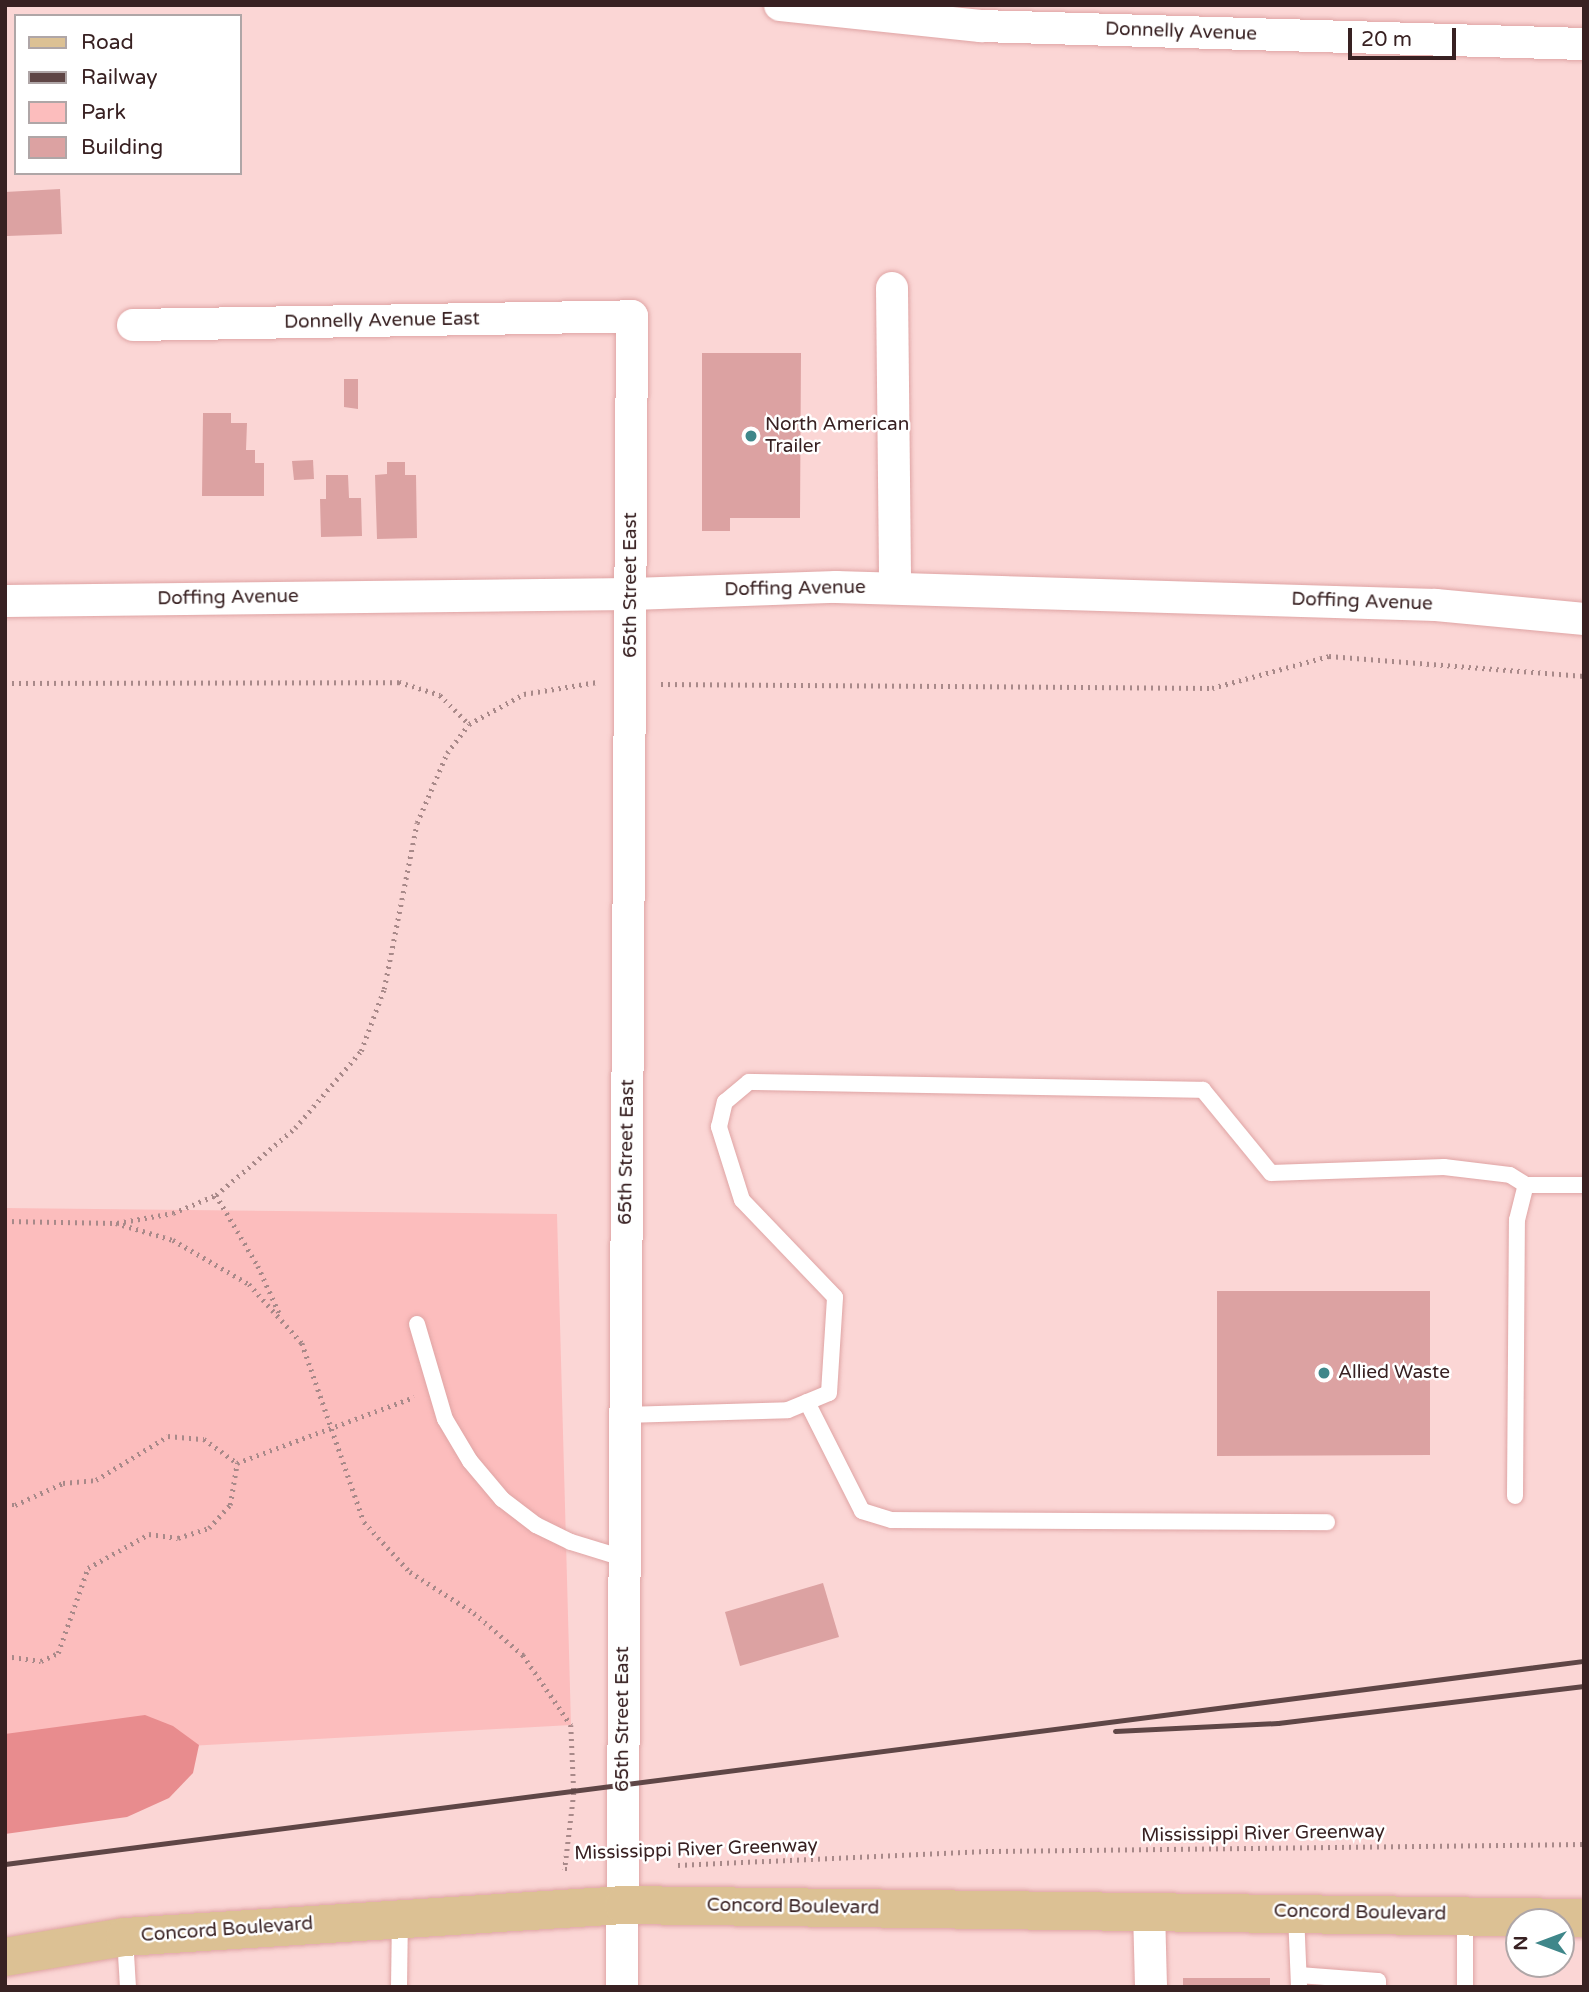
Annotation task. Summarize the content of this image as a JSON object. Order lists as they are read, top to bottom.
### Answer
{
  "streets": {
    "main road": ["Concord Boulevard"],
    "street": [
      "Donnelly Avenue",
      "Donnelly Avenue East",
      "65th Street East",
      "Doffing Avenue"
    ],
    "path": ["Mississippi River Greenway"]
  },
  "crossings": [
    ["Donnelly Avenue East", "65th Street East"],
    ["65th Street East", "Doffing Avenue"],
    ["65th Street East", "Mississippi River Greenway"],
    ["65th Street East", "Concord Boulevard"]
  ],
  "places": ["North American Trailer", "Allied Waste"],
  "legend": [
    "Road",
    "Railway",
    "Park",
    "Building"
  ],
  "scale_bar": "20 m",
  "north": "left"
}
